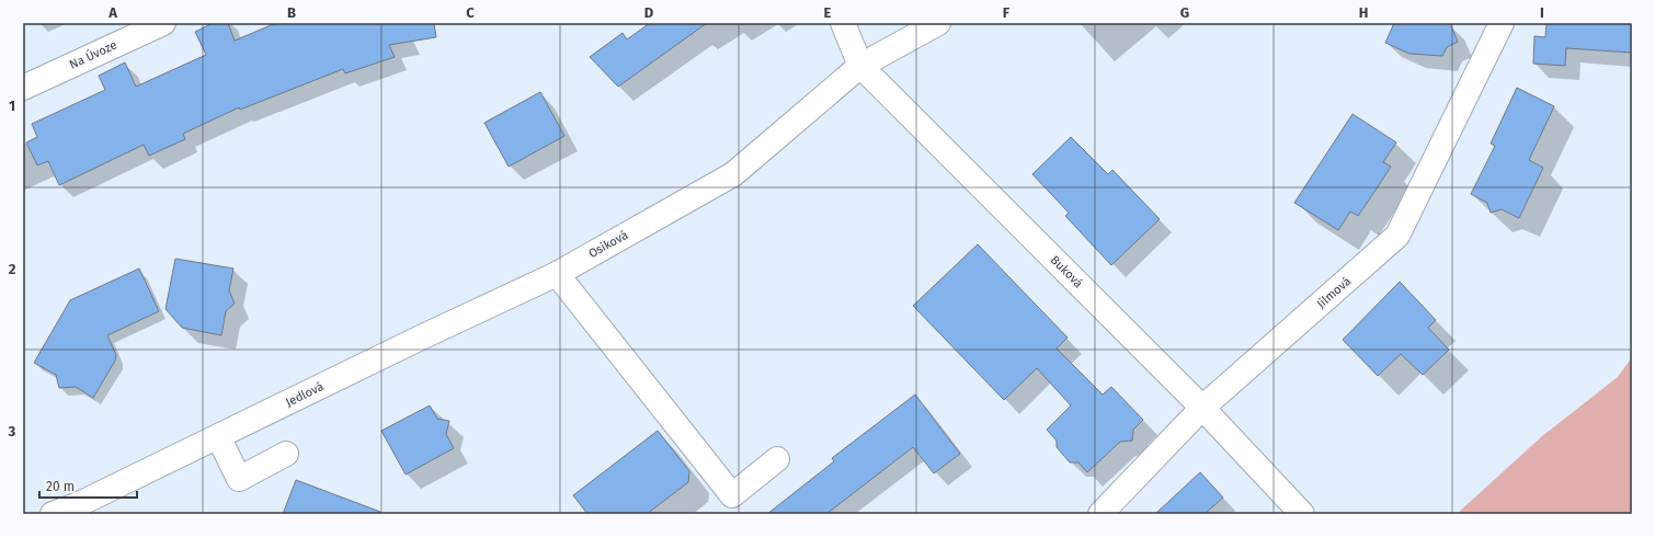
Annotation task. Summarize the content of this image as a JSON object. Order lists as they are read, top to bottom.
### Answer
{
  "streets": {
    "street": [
      "Na Úvoze",
      "Osiková",
      "Buková",
      "Jilmová",
      "Jedlová"
    ]
  },
  "crossings": [
    ["Osiková", "Buková"],
    ["Osiková", "Jedlová"],
    ["Buková", "Jilmová"]
  ],
  "scale_bar": "20 m",
  "grid": {
    "columns": [
      "A",
      "B",
      "C",
      "D",
      "E",
      "F",
      "G",
      "H",
      "I"
    ],
    "rows": ["1", "2", "3"]
  }
}
